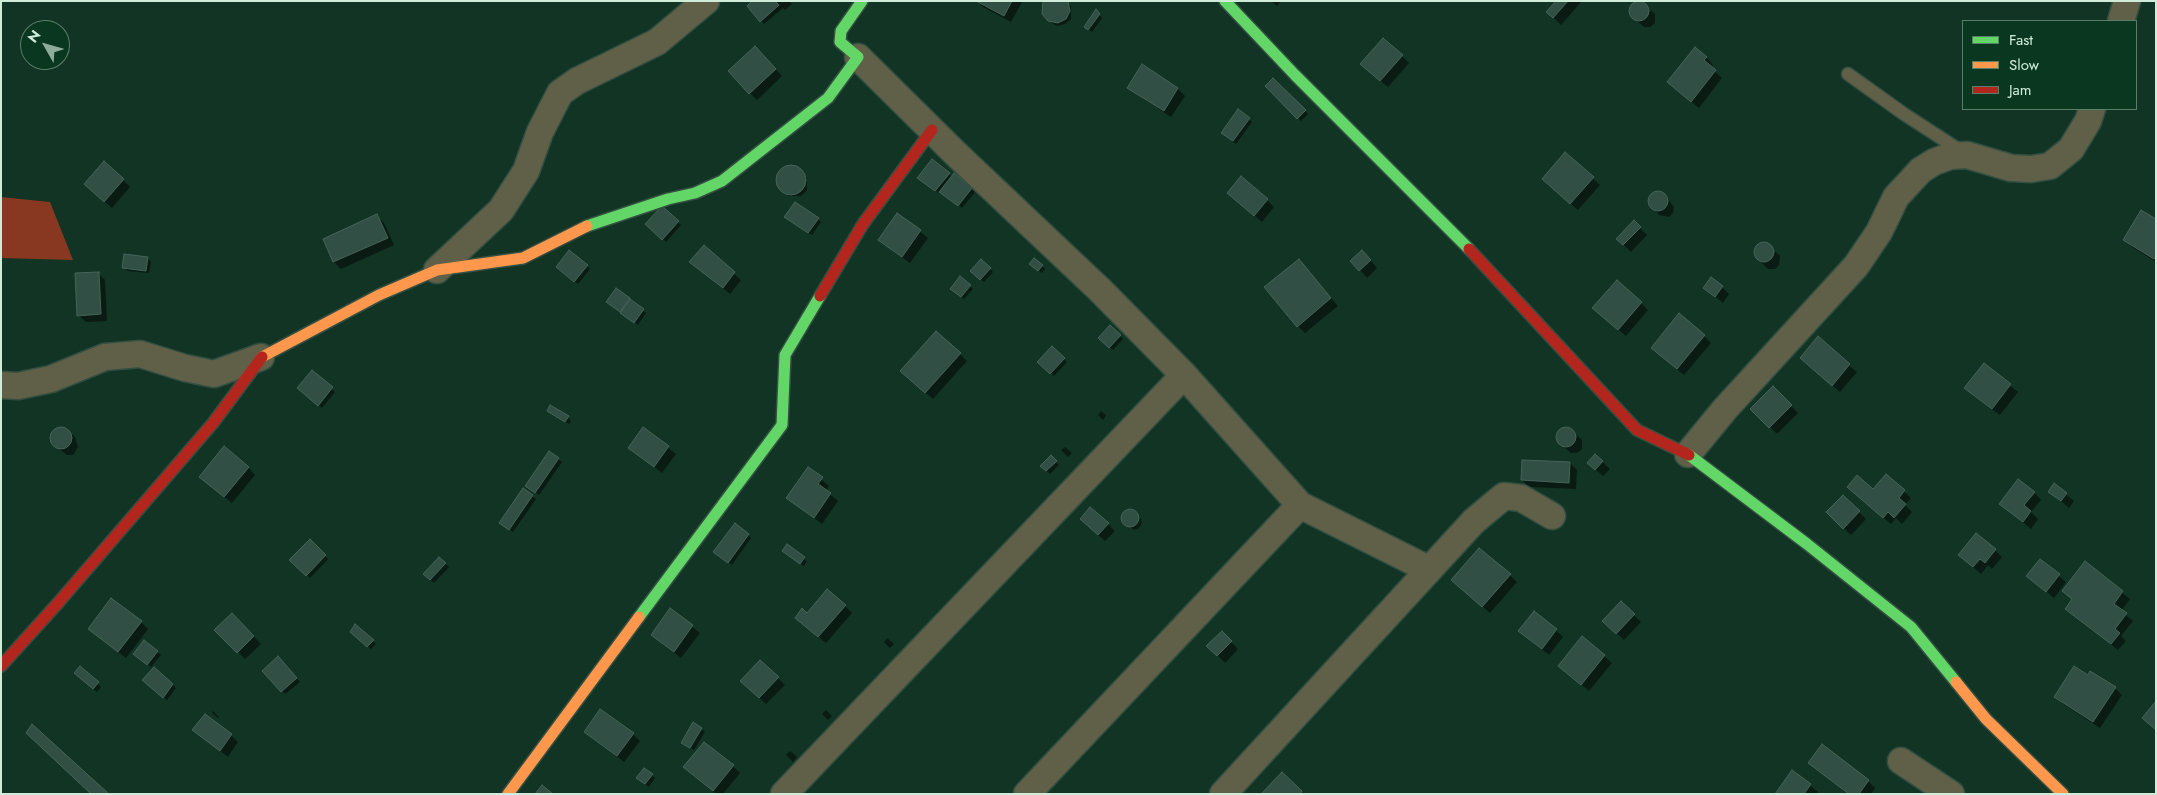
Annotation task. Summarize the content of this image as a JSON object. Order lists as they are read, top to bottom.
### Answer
{
  "legend": ["Fast", "Slow", "Jam"],
  "north": "top left"
}
